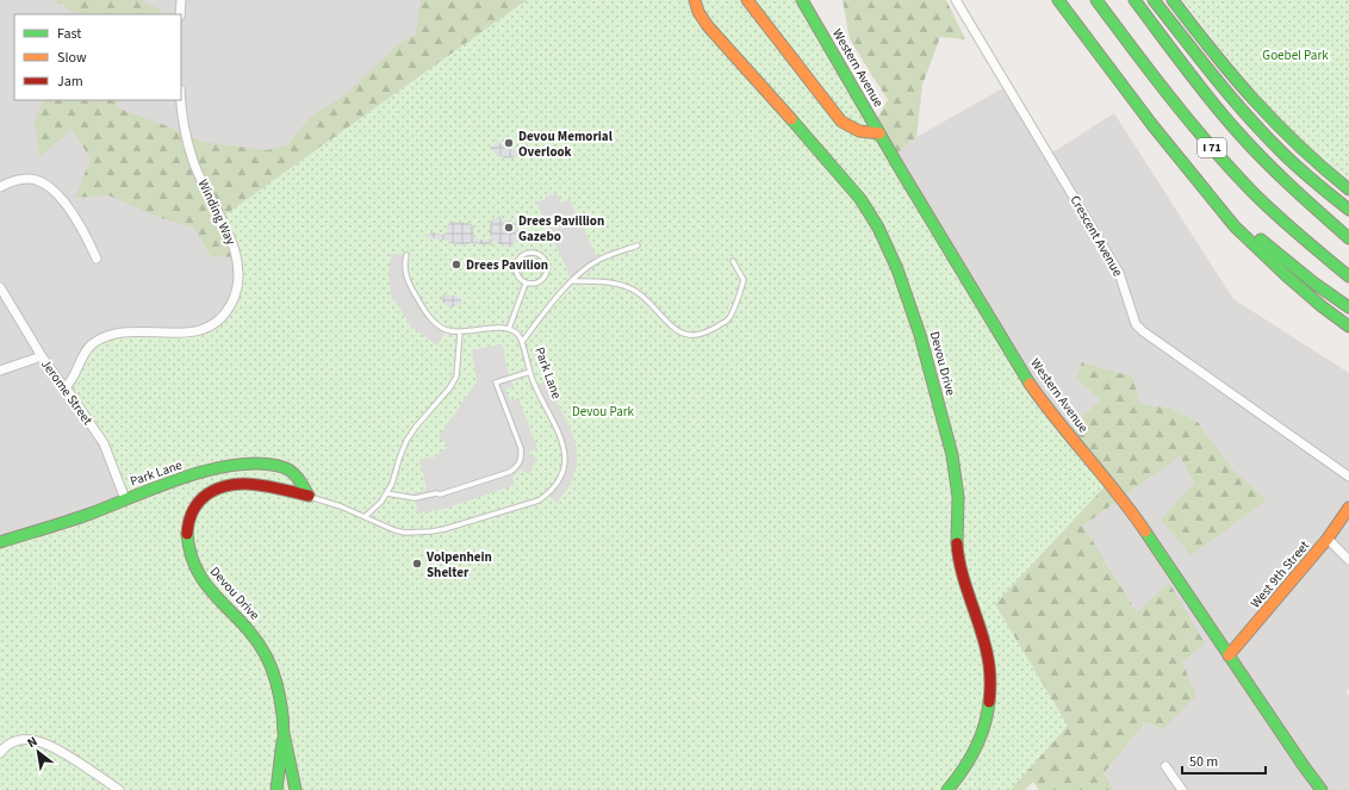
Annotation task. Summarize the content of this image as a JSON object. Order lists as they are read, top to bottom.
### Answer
{
  "streets": {
    "main road": [
      "Western Avenue",
      "I 71",
      "Devou Drive",
      "Park Lane",
      "West 9th Street"
    ],
    "street": ["Winding Way", "Crescent Avenue", "Jerome Street"]
  },
  "crossings": [
    ["Western Avenue", "West 9th Street"],
    ["Winding Way", "Jerome Street"],
    ["Devou Drive", "Park Lane"],
    ["Park Lane", "Jerome Street"]
  ],
  "parks": ["Goebel Park", "Devou Park"],
  "places": [
    "Devou Memorial Overlook",
    "Drees Pavillion Gazebo",
    "Drees Pavilion",
    "Volpenhein Shelter"
  ],
  "legend": ["Fast", "Slow", "Jam"],
  "scale_bar": "50 m",
  "north": "top left"
}
